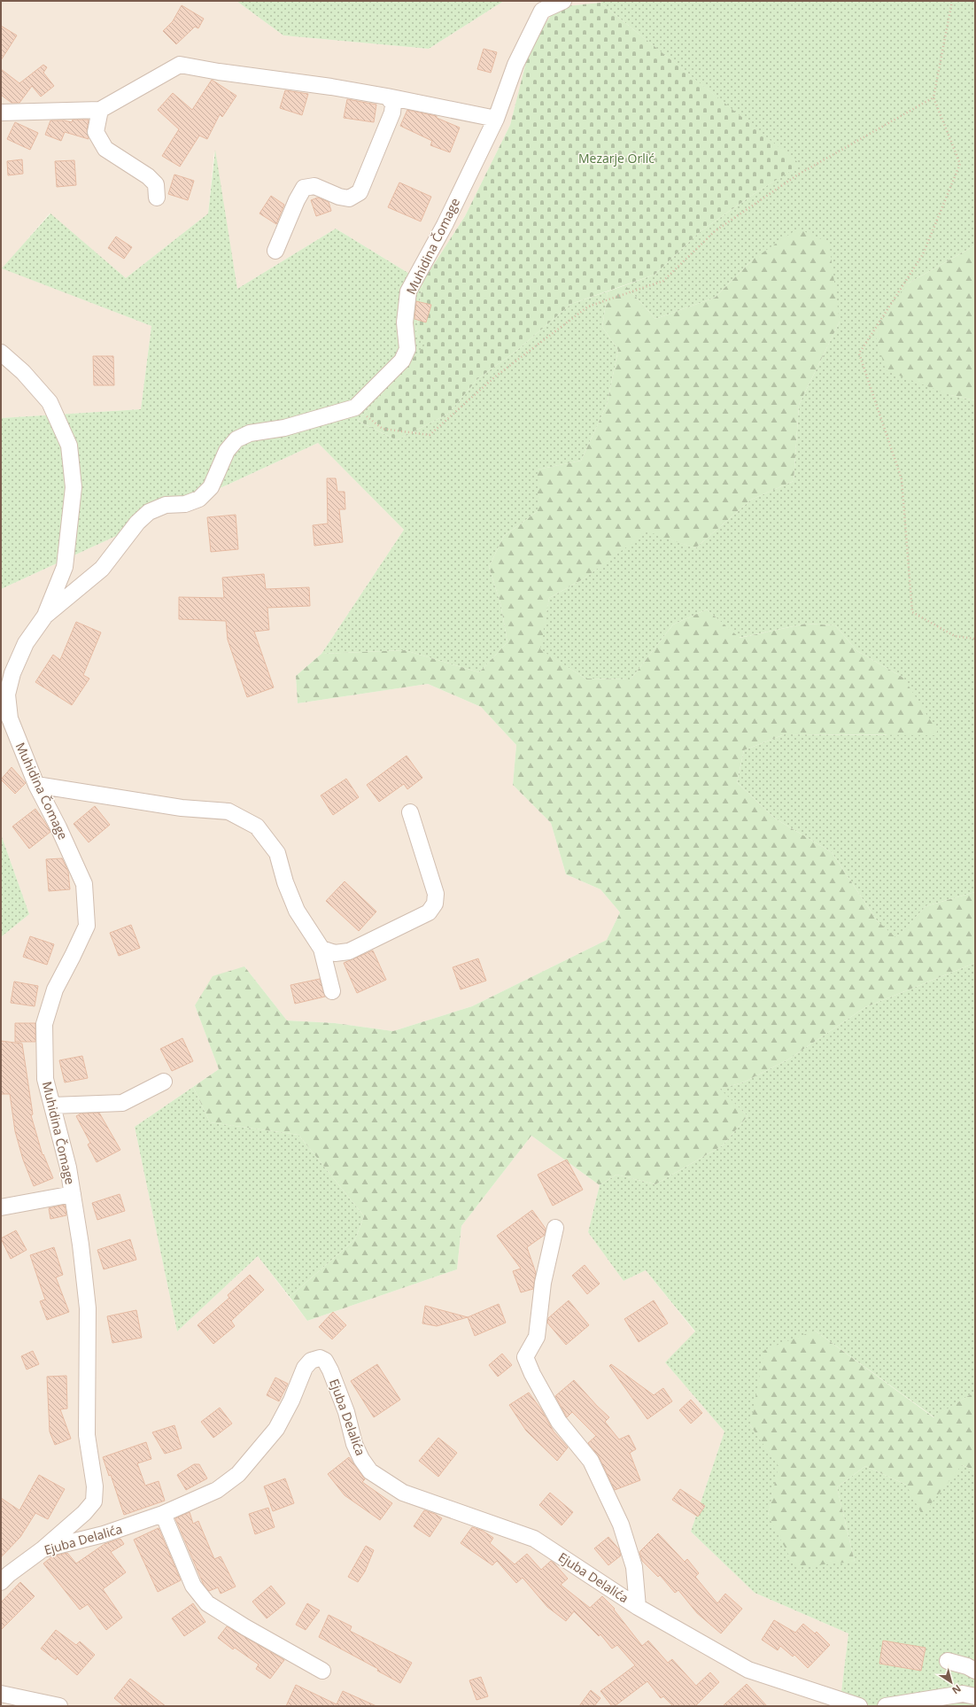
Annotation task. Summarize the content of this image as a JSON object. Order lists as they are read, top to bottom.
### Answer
{
  "streets": {
    "street": ["Muhidina Čomage", "Ejuba Delalića"]
  },
  "crossings": [
    ["Muhidina Čomage", "Ejuba Delalića"]
  ],
  "parks": ["Mezarje Orlić"],
  "north": "bottom right"
}
